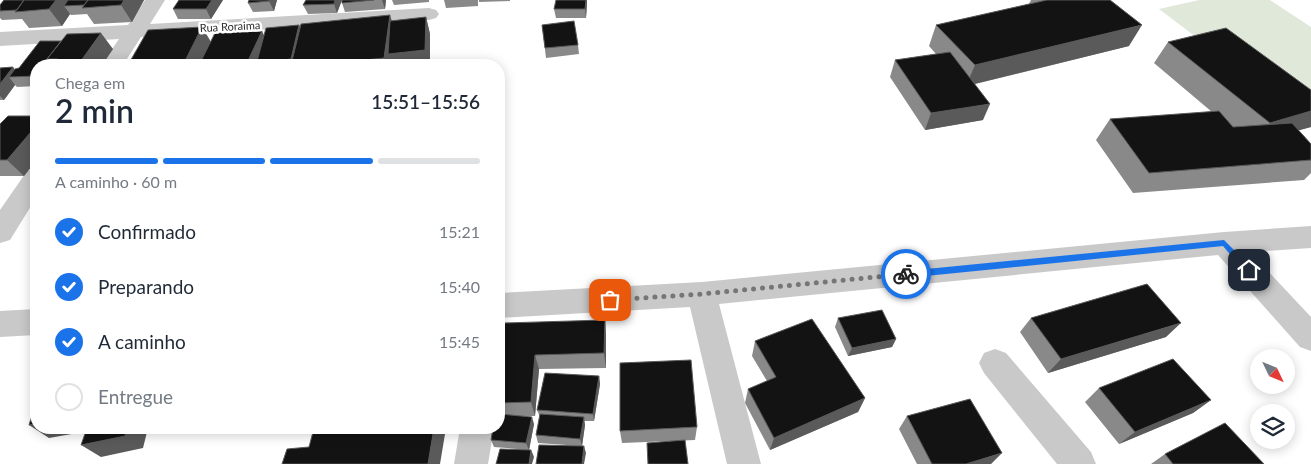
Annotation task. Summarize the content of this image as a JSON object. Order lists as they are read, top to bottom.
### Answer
{
  "streets": {
    "street": ["Rua Roraima"]
  },
  "north": "bottom right",
  "page": {
    "heading": ["2 min", "Chega em", "15:51–15:56"],
    "bar": "A caminho · 60 m",
    "list": [
      ["Confirmado", "15:21"],
      ["Preparando", "15:40"],
      ["A caminho", "15:45"],
      "Entregue"
    ]
  }
}
